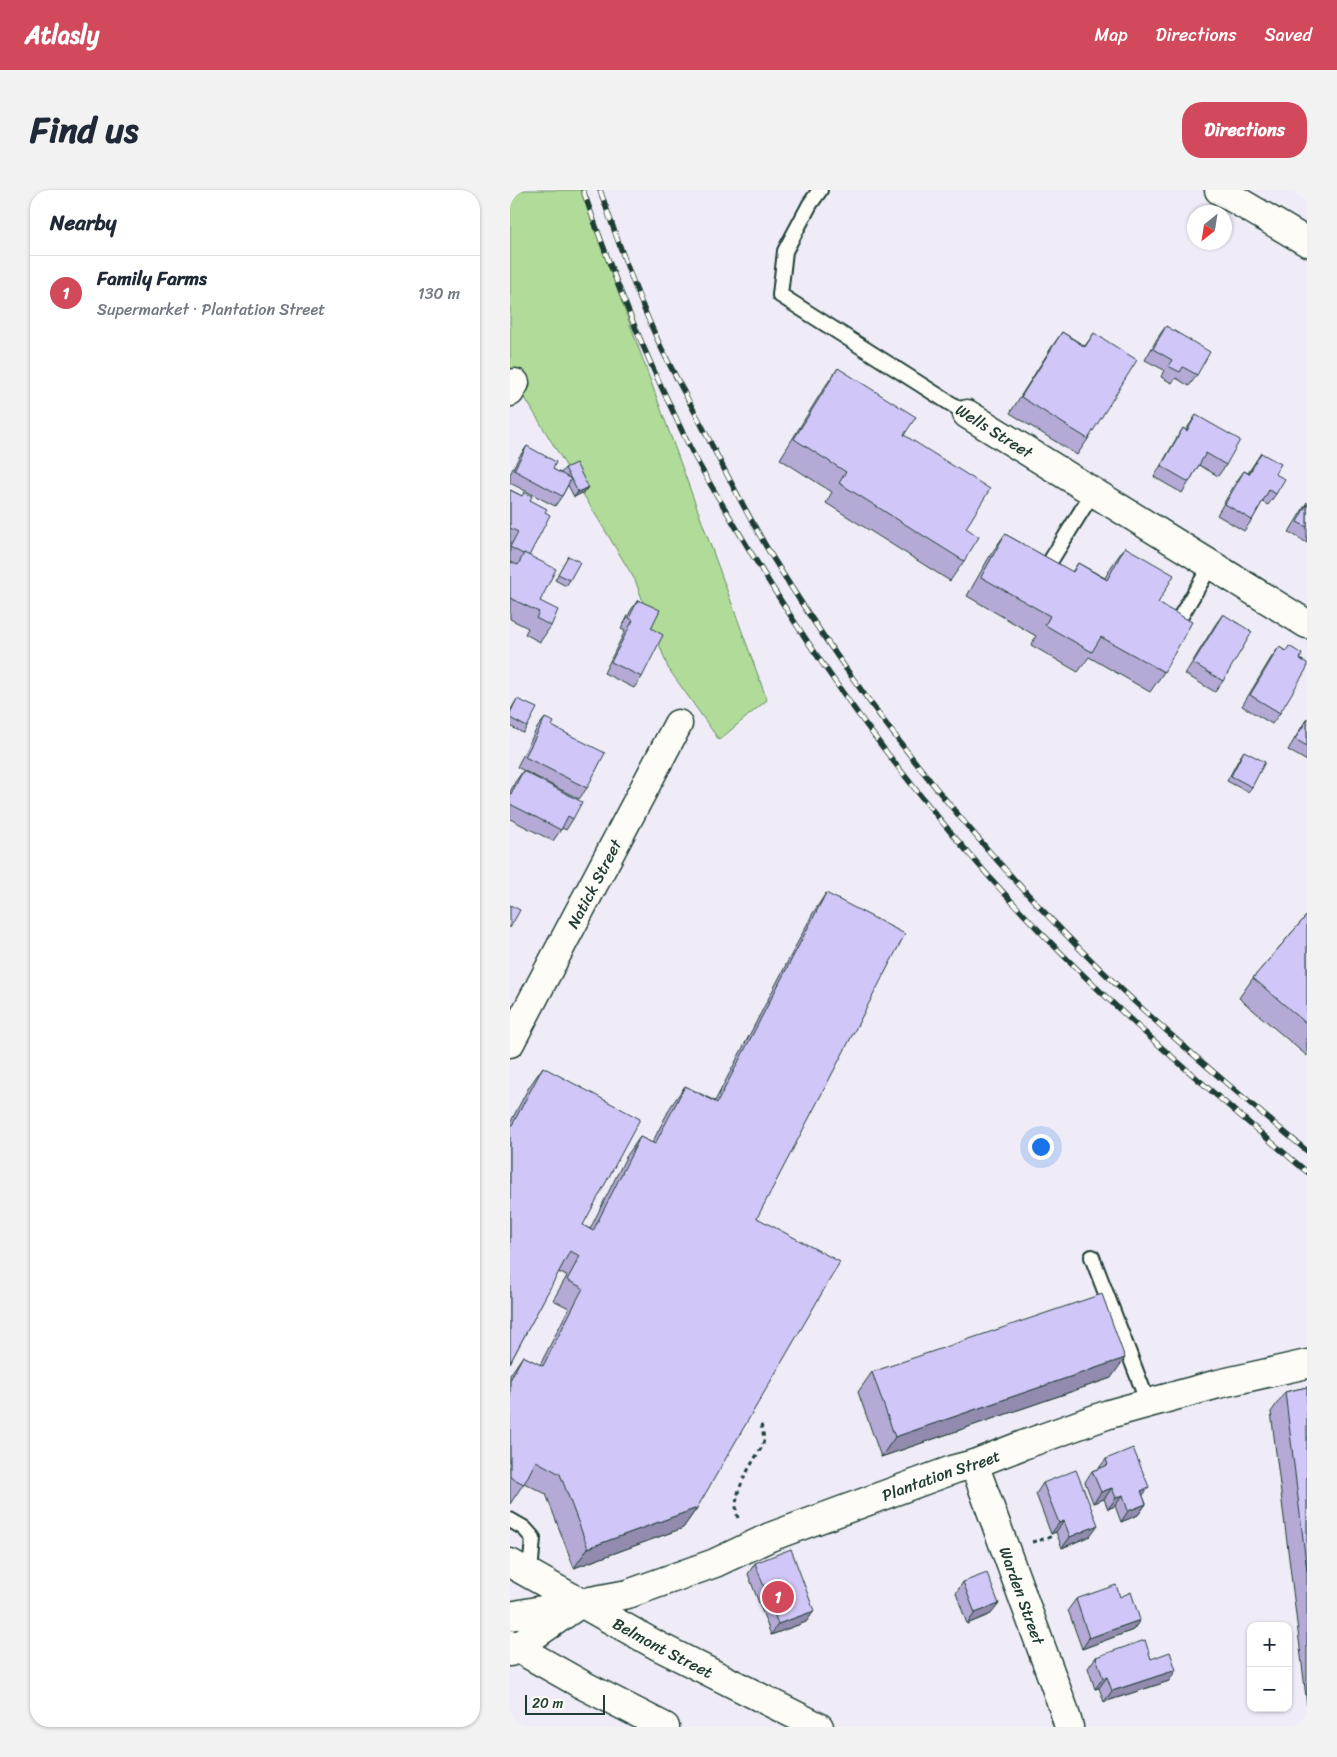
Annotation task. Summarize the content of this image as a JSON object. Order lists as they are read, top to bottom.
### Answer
{
  "streets": {
    "main road": [
      "Wells Street",
      "Natick Street",
      "Plantation Street",
      "Warden Street",
      "Belmont Street"
    ]
  },
  "crossings": [
    ["Plantation Street", "Warden Street"],
    ["Plantation Street", "Belmont Street"]
  ],
  "scale_bar": "20 m",
  "north": "bottom left",
  "page": {
    "header": "Atlasly",
    "nav": ["Map", "Directions", "Saved"],
    "title": "Find us",
    "buttons": "Directions",
    "heading": "Nearby",
    "list": [
      {
        "mark": "1",
        "name": "Family Farms",
        "note": "Supermarket · Plantation Street",
        "value": "130 m"
      }
    ],
    "pins": "1",
    "map_buttons": ["+", "−"],
    "scale": "20 m"
  }
}
